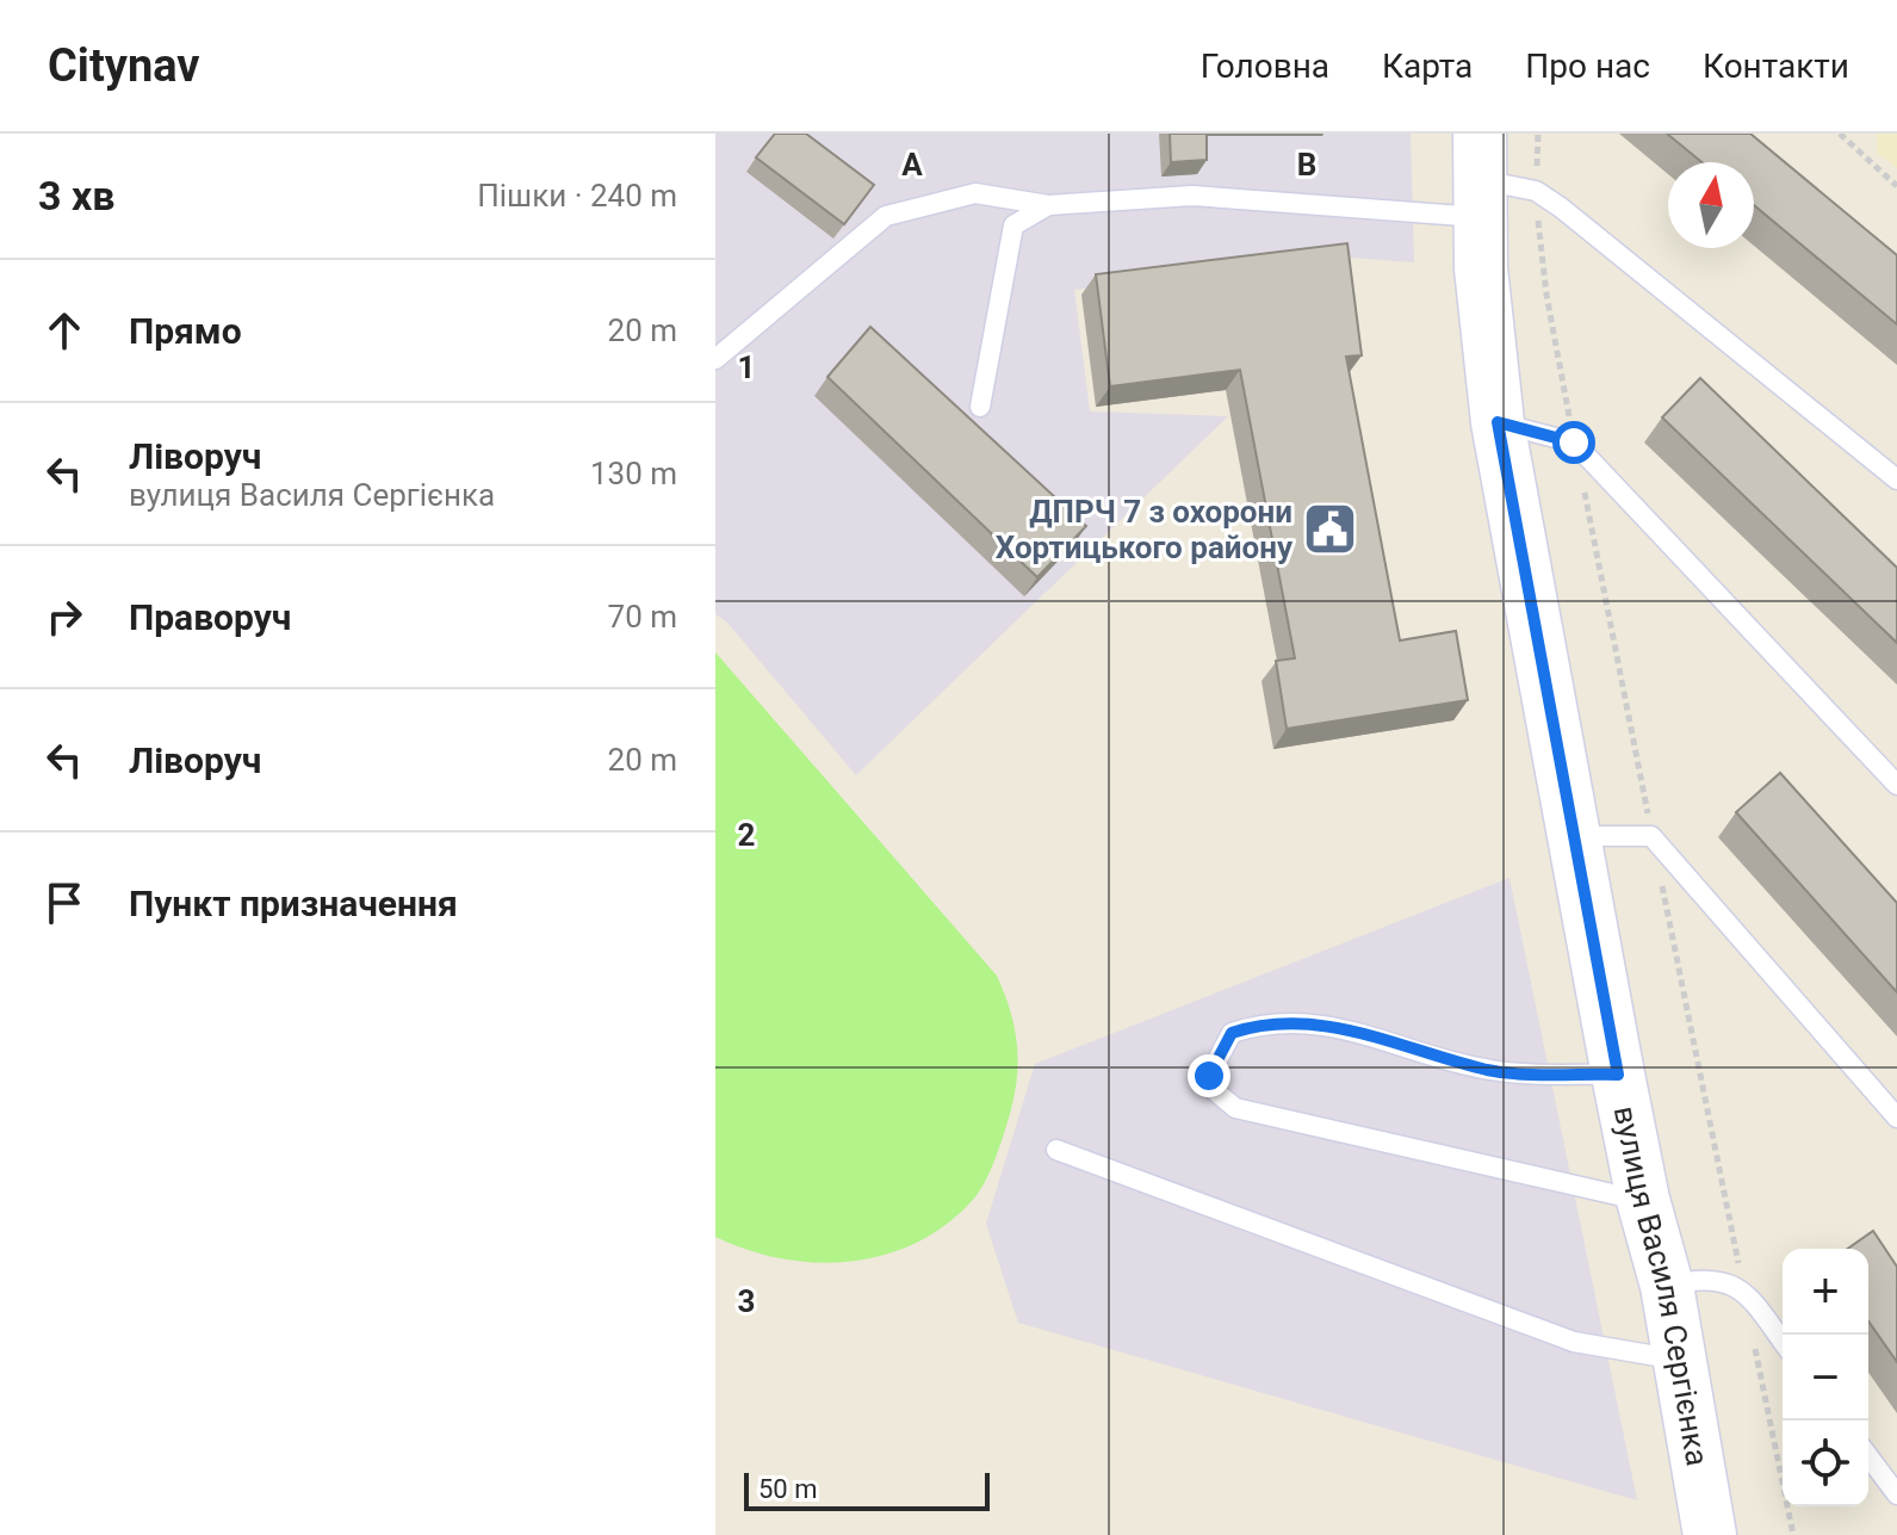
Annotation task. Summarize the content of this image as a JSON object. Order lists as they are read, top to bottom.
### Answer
{
  "streets": {
    "main road": ["вулиця Василя Сергієнка"]
  },
  "places": {
    "public building": ["ДПРЧ 7 з охорони Хортицького району"]
  },
  "scale_bar": "50 m",
  "north": "top",
  "page": {
    "header": "Citynav",
    "nav": [
      "Головна",
      "Карта",
      "Про нас",
      "Контакти"
    ],
    "heading": ["3 хв", "Пішки · 240 m"],
    "list": [
      ["Прямо", "20 m"],
      ["Ліворуч", "вулиця Василя Сергієнка", "130 m"],
      ["Праворуч", "70 m"],
      ["Ліворуч", "20 m"],
      "Пункт призначення"
    ],
    "map_buttons": ["+", "−"],
    "scale": "50 m"
  },
  "grid": {
    "columns": ["A", "B"],
    "rows": ["1", "2", "3"]
  }
}
